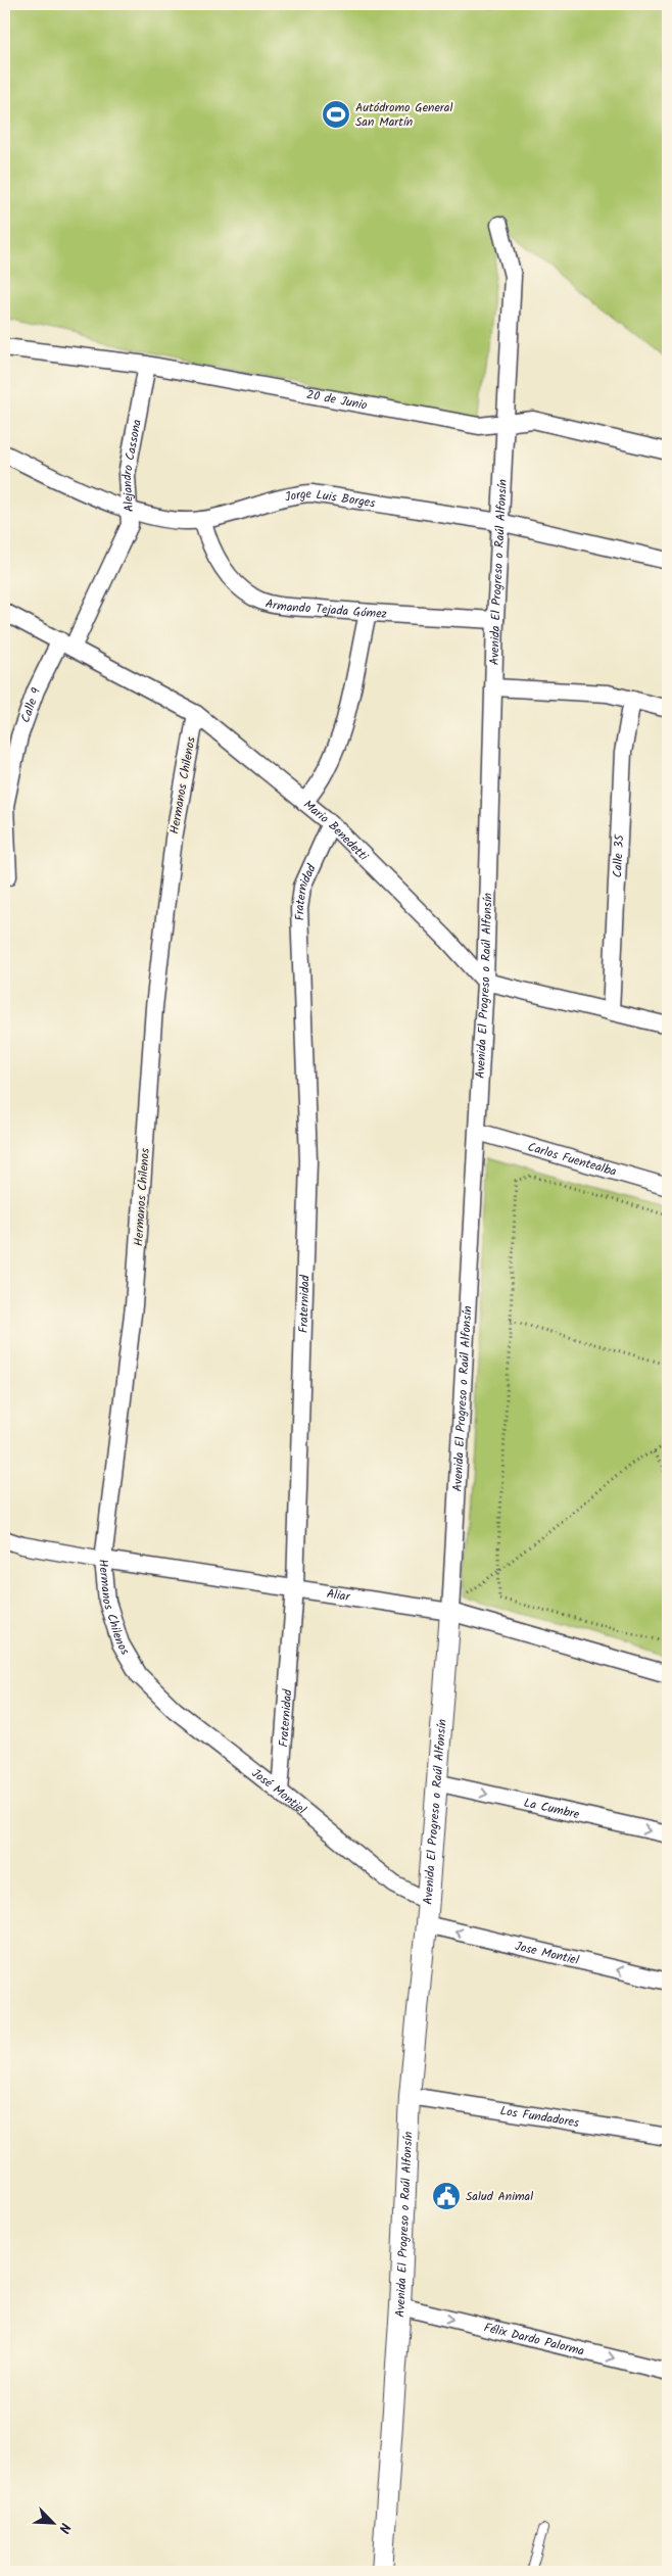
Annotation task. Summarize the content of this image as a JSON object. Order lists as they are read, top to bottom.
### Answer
{
  "streets": {
    "street": [
      "20 de Junio",
      "Alejandro Cassona",
      "Jorge Luis Borges",
      "Avenida El Progreso o Raúl Alfonsín",
      "Armando Tejada Gómez",
      "Calle 9",
      "Hermanos Chilenos",
      "Mario Benedetti",
      "Calle 35",
      "Fraternidad",
      "Carlos Fuentealba",
      "Aliar",
      "José Montiel",
      "La Cumbre",
      "Jose Montiel",
      "Los Fundadores",
      "Félix Dardo Palorma"
    ]
  },
  "crossings": [
    ["20 de Junio", "Alejandro Cassona"],
    ["20 de Junio", "Avenida El Progreso o Raúl Alfonsín"],
    ["Alejandro Cassona", "Jorge Luis Borges"],
    ["Alejandro Cassona", "Calle 9"],
    ["Alejandro Cassona", "Mario Benedetti"],
    ["Jorge Luis Borges", "Avenida El Progreso o Raúl Alfonsín"],
    ["Jorge Luis Borges", "Armando Tejada Gómez"],
    ["Avenida El Progreso o Raúl Alfonsín", "Armando Tejada Gómez"],
    ["Avenida El Progreso o Raúl Alfonsín", "Mario Benedetti"],
    ["Avenida El Progreso o Raúl Alfonsín", "Carlos Fuentealba"],
    ["Avenida El Progreso o Raúl Alfonsín", "Aliar"],
    ["Avenida El Progreso o Raúl Alfonsín", "José Montiel"],
    ["Avenida El Progreso o Raúl Alfonsín", "La Cumbre"],
    ["Avenida El Progreso o Raúl Alfonsín", "Jose Montiel"],
    ["Avenida El Progreso o Raúl Alfonsín", "Los Fundadores"],
    ["Avenida El Progreso o Raúl Alfonsín", "Félix Dardo Palorma"],
    ["Calle 9", "Mario Benedetti"],
    ["Hermanos Chilenos", "Mario Benedetti"],
    ["Hermanos Chilenos", "Aliar"],
    ["Hermanos Chilenos", "José Montiel"],
    ["Mario Benedetti", "Fraternidad"],
    ["Fraternidad", "Aliar"],
    ["Fraternidad", "José Montiel"]
  ],
  "one_way": ["La Cumbre", "Jose Montiel", "Félix Dardo Palorma"],
  "places": {
    "sports": ["Autódromo General San Martín"],
    "public building": ["Salud Animal"]
  },
  "north": "bottom right"
}
